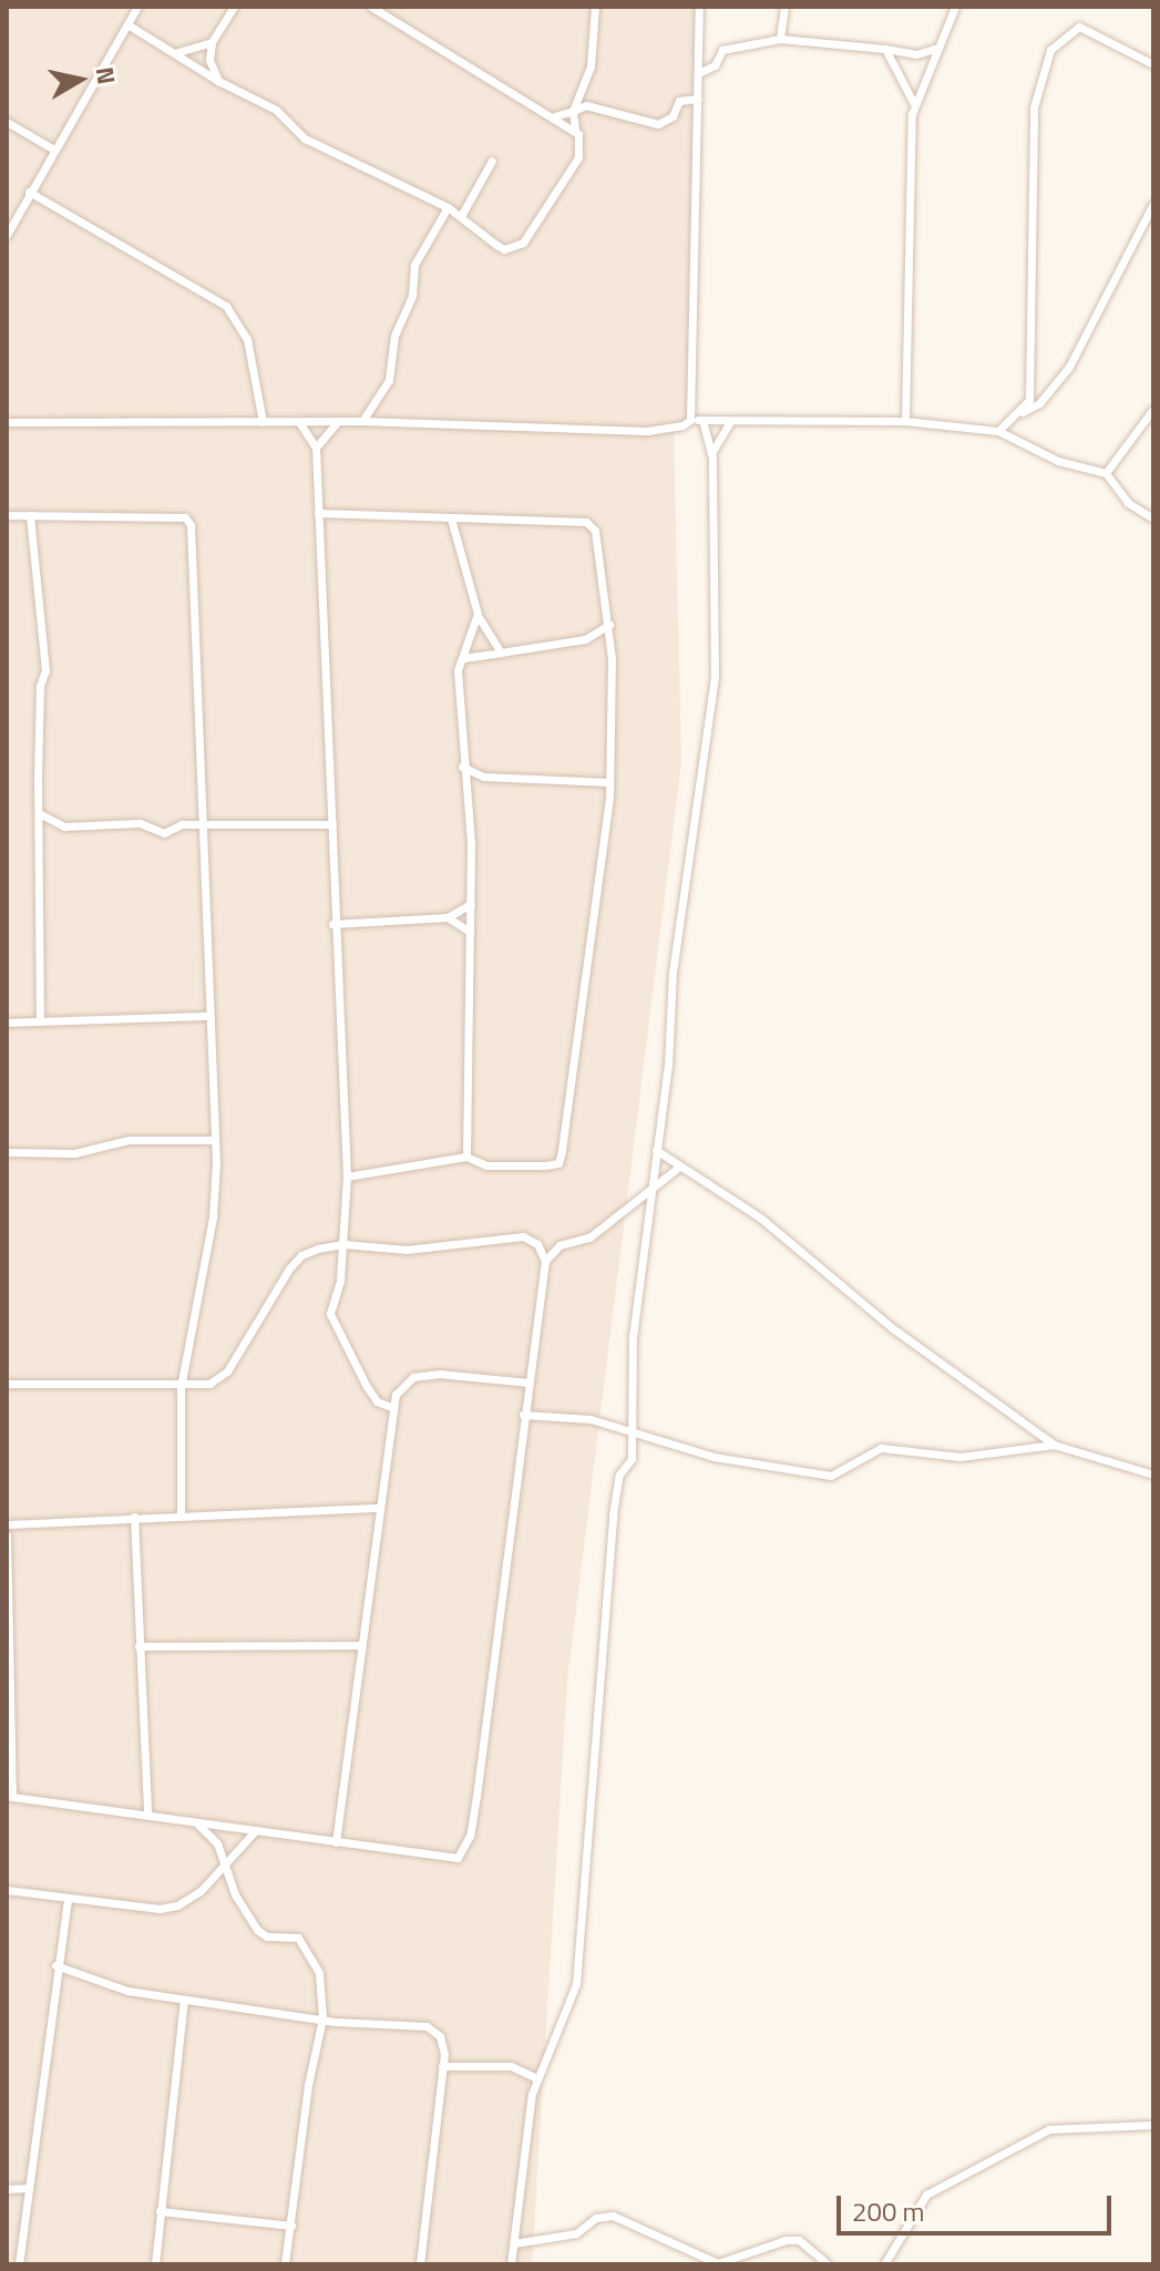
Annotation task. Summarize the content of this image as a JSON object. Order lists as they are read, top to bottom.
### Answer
{
  "scale_bar": "200 m",
  "north": "right"
}
